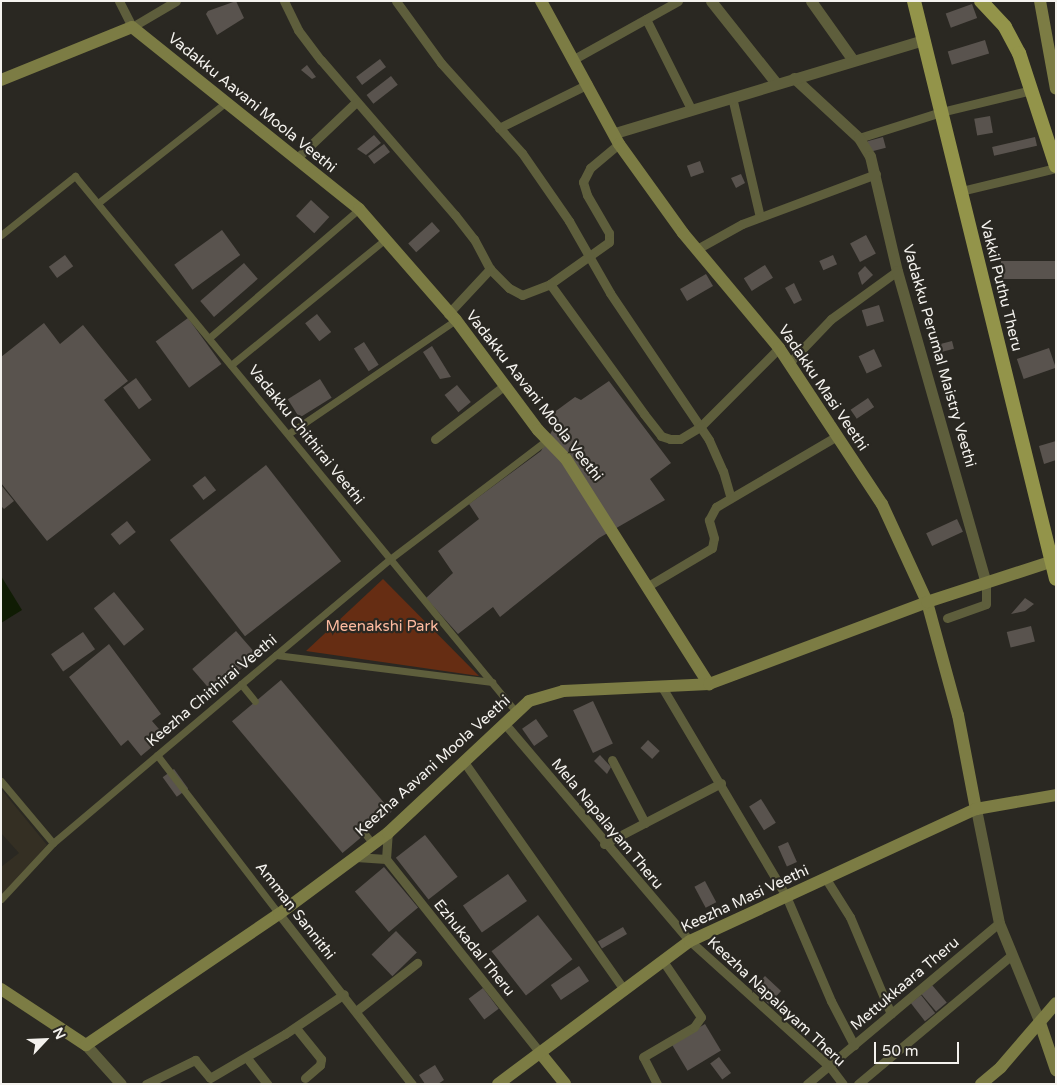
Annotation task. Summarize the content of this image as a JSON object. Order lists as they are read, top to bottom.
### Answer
{
  "streets": {
    "main road": [
      "Vadakku Aavani Moola Veethi",
      "Vakkil Puthu Theru",
      "Vadakku Masi Veethi",
      "Keezha Aavani Moola Veethi",
      "Keezha Masi Veethi"
    ],
    "street": [
      "Vadakku Perumal Maistry Veethi",
      "Vadakku Chithirai Veethi",
      "Keezha Chithirai Veethi",
      "Mela Napalayam Theru",
      "Amman Sannithi",
      "Ezhukadal Theru",
      "Mettukkaara Theru",
      "Keezha Napalayam Theru"
    ]
  },
  "crossings": [
    ["Vadakku Aavani Moola Veethi", "Keezha Chithirai Veethi"],
    ["Vadakku Aavani Moola Veethi", "Keezha Aavani Moola Veethi"],
    ["Vakkil Puthu Theru", "Keezha Aavani Moola Veethi"],
    ["Vadakku Perumal Maistry Veethi", "Keezha Aavani Moola Veethi"],
    ["Vadakku Masi Veethi", "Keezha Aavani Moola Veethi"],
    ["Vadakku Masi Veethi", "Keezha Masi Veethi"],
    ["Vadakku Chithirai Veethi", "Keezha Chithirai Veethi"],
    ["Vadakku Chithirai Veethi", "Keezha Aavani Moola Veethi"],
    ["Keezha Chithirai Veethi", "Amman Sannithi"],
    ["Keezha Aavani Moola Veethi", "Mela Napalayam Theru"],
    ["Keezha Aavani Moola Veethi", "Amman Sannithi"],
    ["Mela Napalayam Theru", "Keezha Masi Veethi"],
    ["Mela Napalayam Theru", "Keezha Napalayam Theru"],
    ["Keezha Masi Veethi", "Ezhukadal Theru"],
    ["Keezha Masi Veethi", "Keezha Napalayam Theru"],
    ["Mettukkaara Theru", "Keezha Napalayam Theru"]
  ],
  "parks": ["Meenakshi Park"],
  "scale_bar": "50 m",
  "north": "top right"
}
